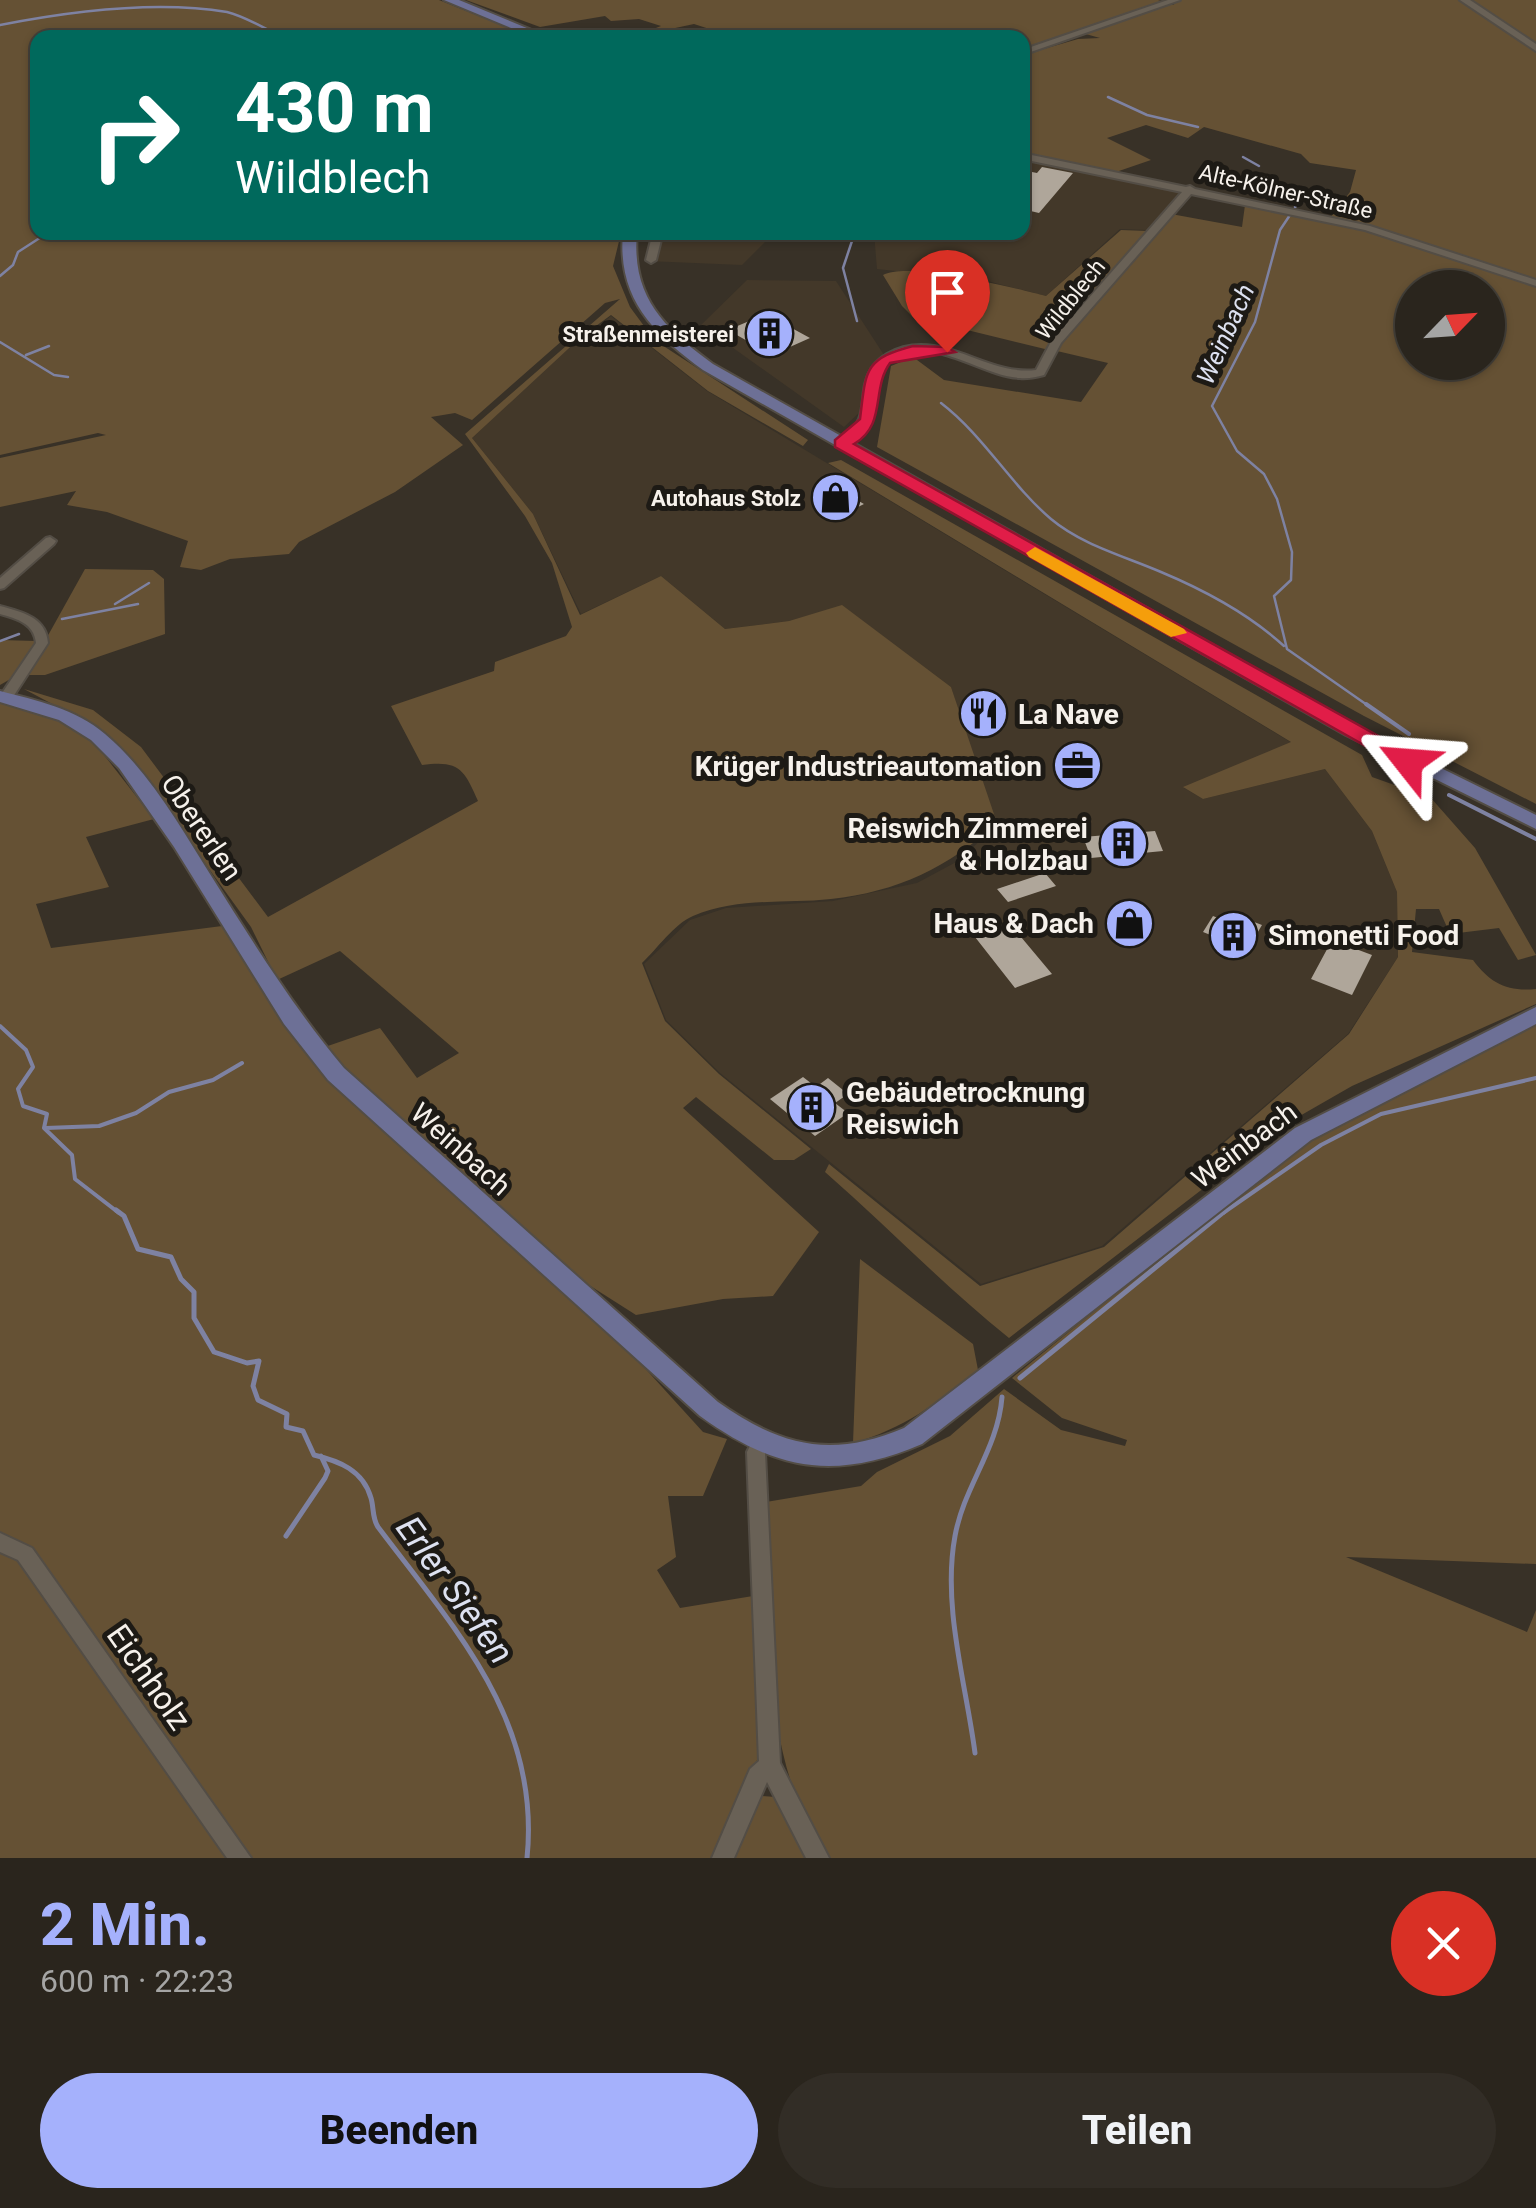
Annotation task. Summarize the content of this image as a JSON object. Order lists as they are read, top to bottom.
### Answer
{
  "streets": {
    "main road": ["Obererlen", "Weinbach"],
    "street": ["Alte-Kölner-Straße", "Wildblech", "Eichholz"]
  },
  "crossings": [
    ["Alte-Kölner-Straße", "Wildblech"],
    ["Obererlen", "Weinbach"]
  ],
  "water": ["Weinbach", "Erler Siefen"],
  "places": {
    "building": [
      "Straßenmeisterei",
      "Reiswich Zimmerei & Holzbau",
      "Simonetti Food",
      "Gebäudetrocknung Reiswich"
    ],
    "shop": ["Autohaus Stolz", "Haus & Dach"],
    "restaurant": ["La Nave"],
    "office": ["Krüger Industrieautomation"]
  },
  "north": "top right",
  "page": {
    "turn": ["430 m", "Wildblech"],
    "heading": ["2 Min.", "600 m · 22:23"],
    "buttons": ["Beenden", "Teilen"]
  }
}
